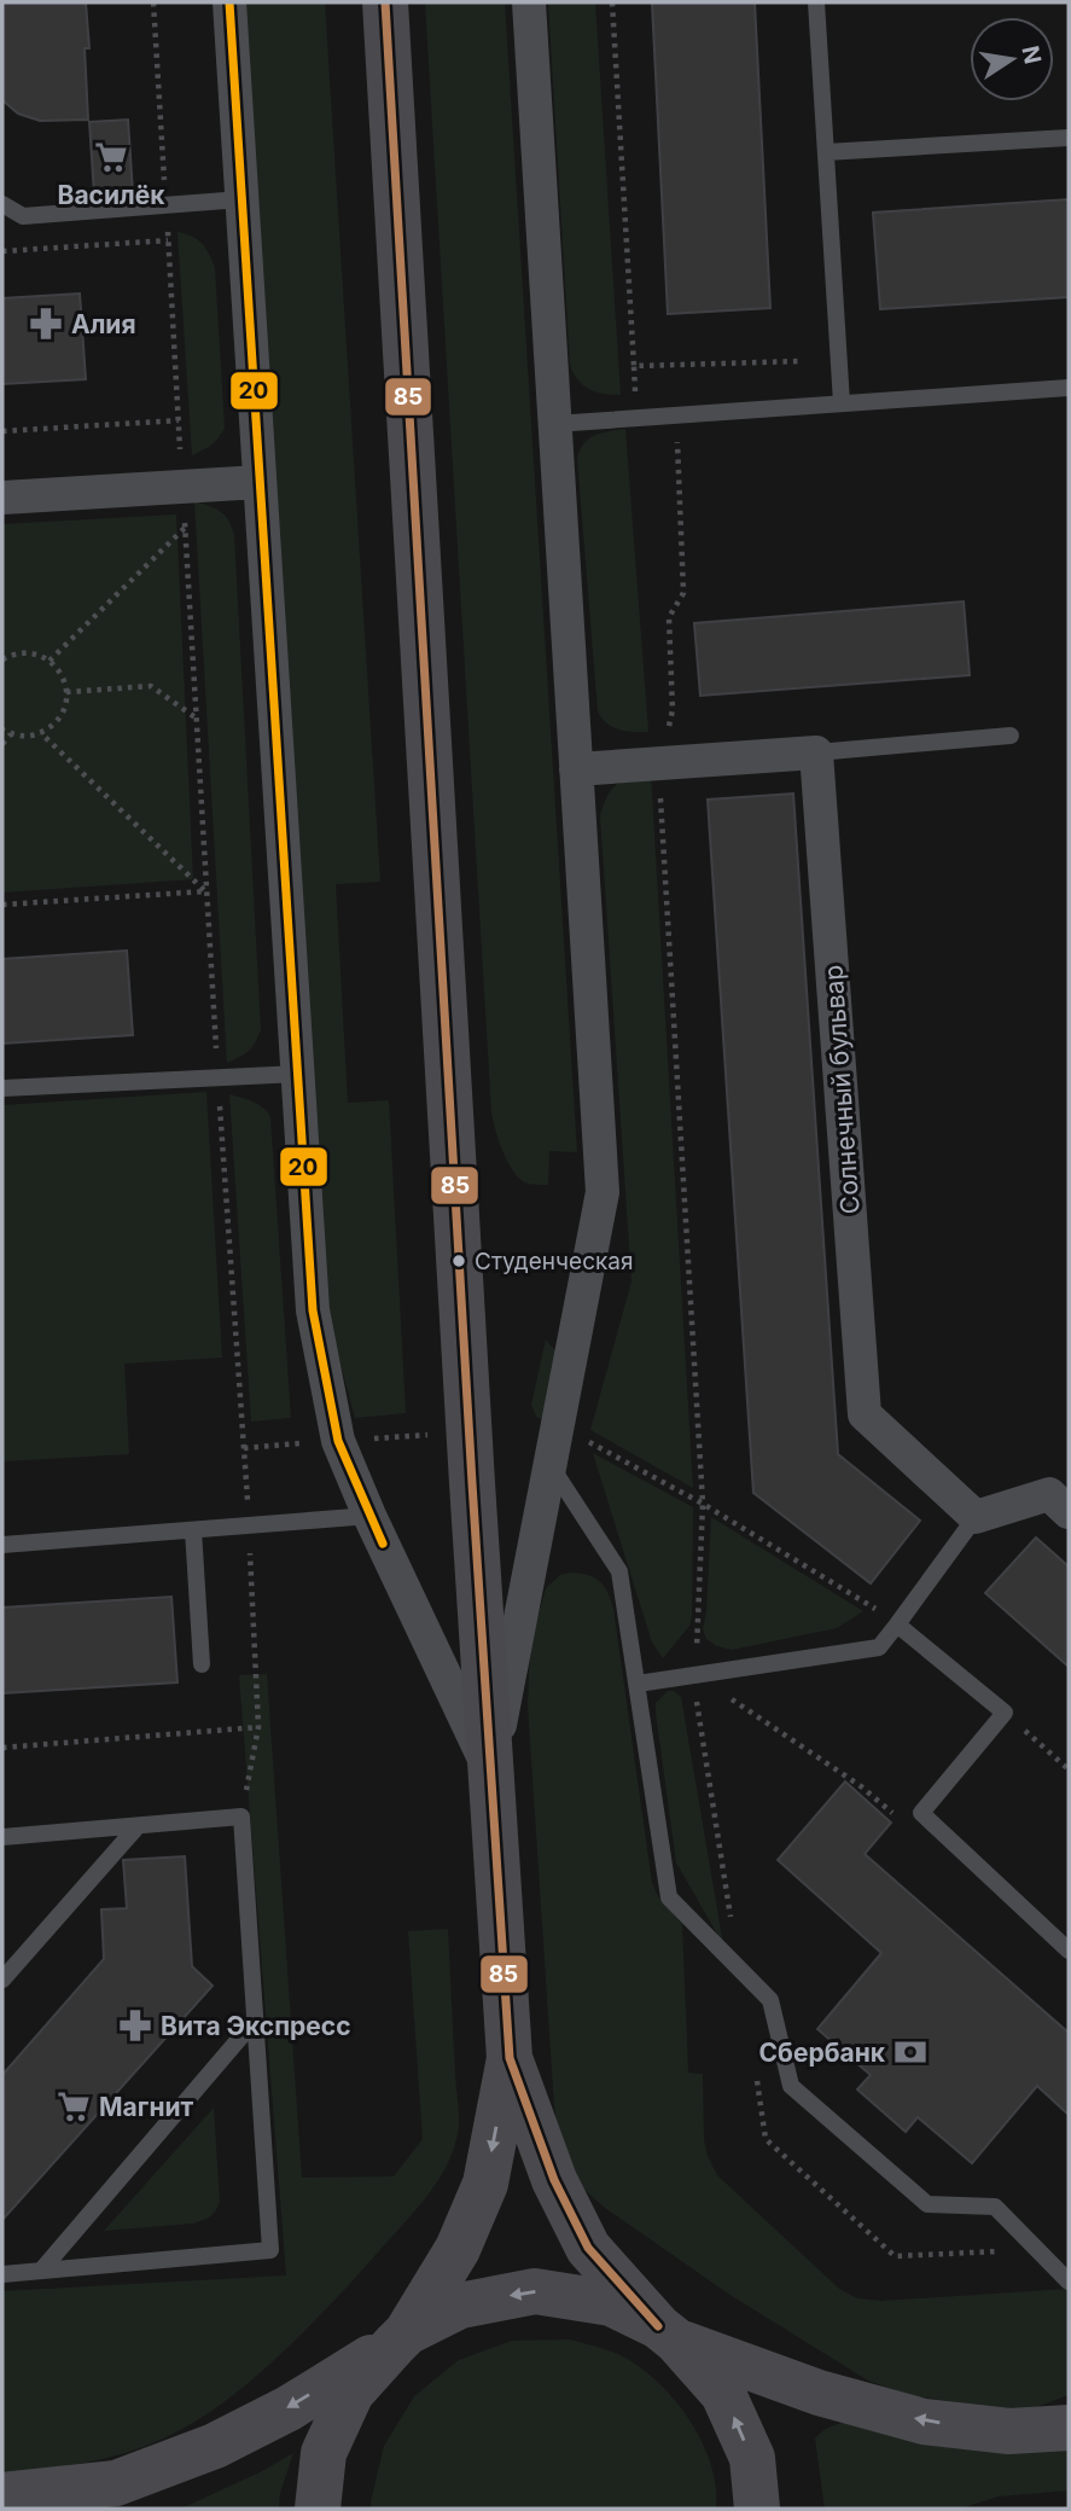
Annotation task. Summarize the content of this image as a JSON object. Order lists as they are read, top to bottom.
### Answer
{
  "streets": {
    "street": ["Солнечный бульвар"]
  },
  "places": {
    "supermarket": ["Василёк", "Магнит"],
    "pharmacy": ["Алия", "Вита Экспресс"],
    "other": ["Студенческая"],
    "bank": ["Сбербанк"]
  },
  "lines": ["transit line 85", "transit line 20"],
  "north": "right"
}
